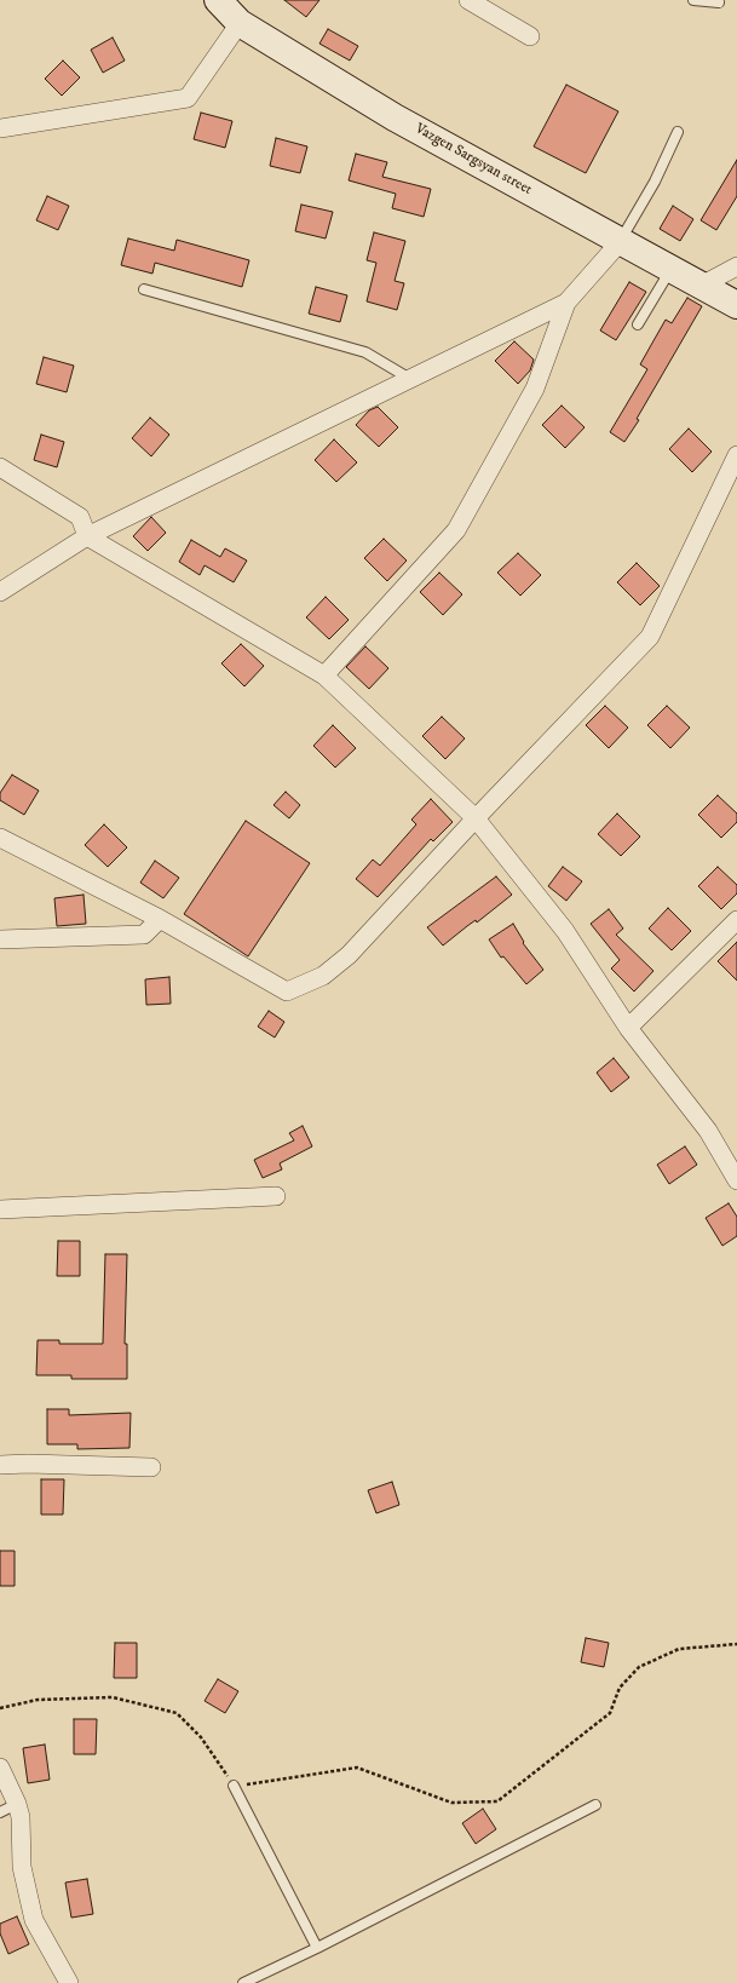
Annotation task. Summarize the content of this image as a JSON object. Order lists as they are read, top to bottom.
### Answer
{
  "streets": {
    "street": ["Vazgen Sargsyan street"]
  }
}
